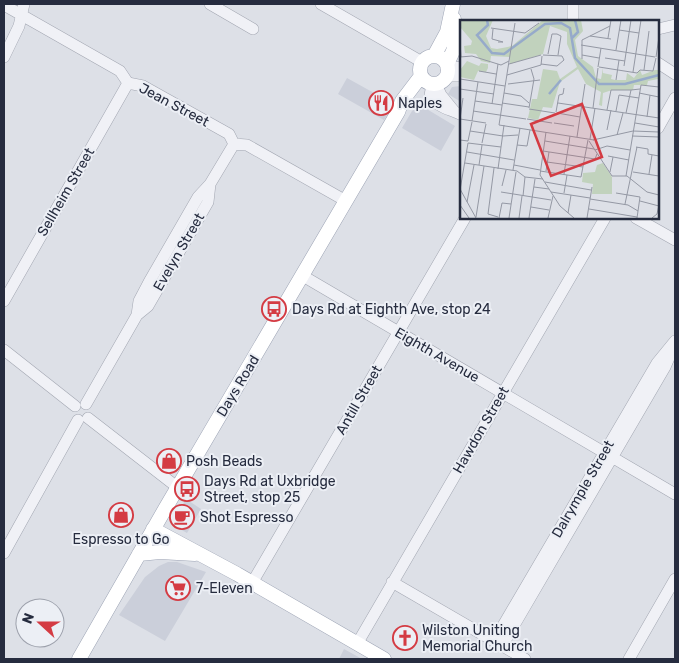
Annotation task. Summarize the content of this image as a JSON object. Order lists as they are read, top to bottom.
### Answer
{
  "streets": {
    "main road": ["Days Road"],
    "street": [
      "Jean Street",
      "Sellheim Street",
      "Evelyn Street",
      "Eighth Avenue",
      "Antill Street",
      "Hawdon Street",
      "Dalrymple Street"
    ]
  },
  "crossings": [
    ["Jean Street", "Sellheim Street"],
    ["Jean Street", "Evelyn Street"],
    ["Jean Street", "Days Road"],
    ["Eighth Avenue", "Days Road"],
    ["Eighth Avenue", "Antill Street"],
    ["Eighth Avenue", "Hawdon Street"],
    ["Eighth Avenue", "Dalrymple Street"]
  ],
  "places": {
    "restaurant": ["Naples"],
    "bus stop": ["Days Rd at Eighth Ave, stop 24", "Days Rd at Uxbridge Street, stop 25"],
    "shop": ["Posh Beads", "Espresso to Go"],
    "cafe": ["Shot Espresso"],
    "supermarket": ["7-Eleven"],
    "church": ["Wilston Uniting Memorial Church"]
  },
  "north": "left"
}
